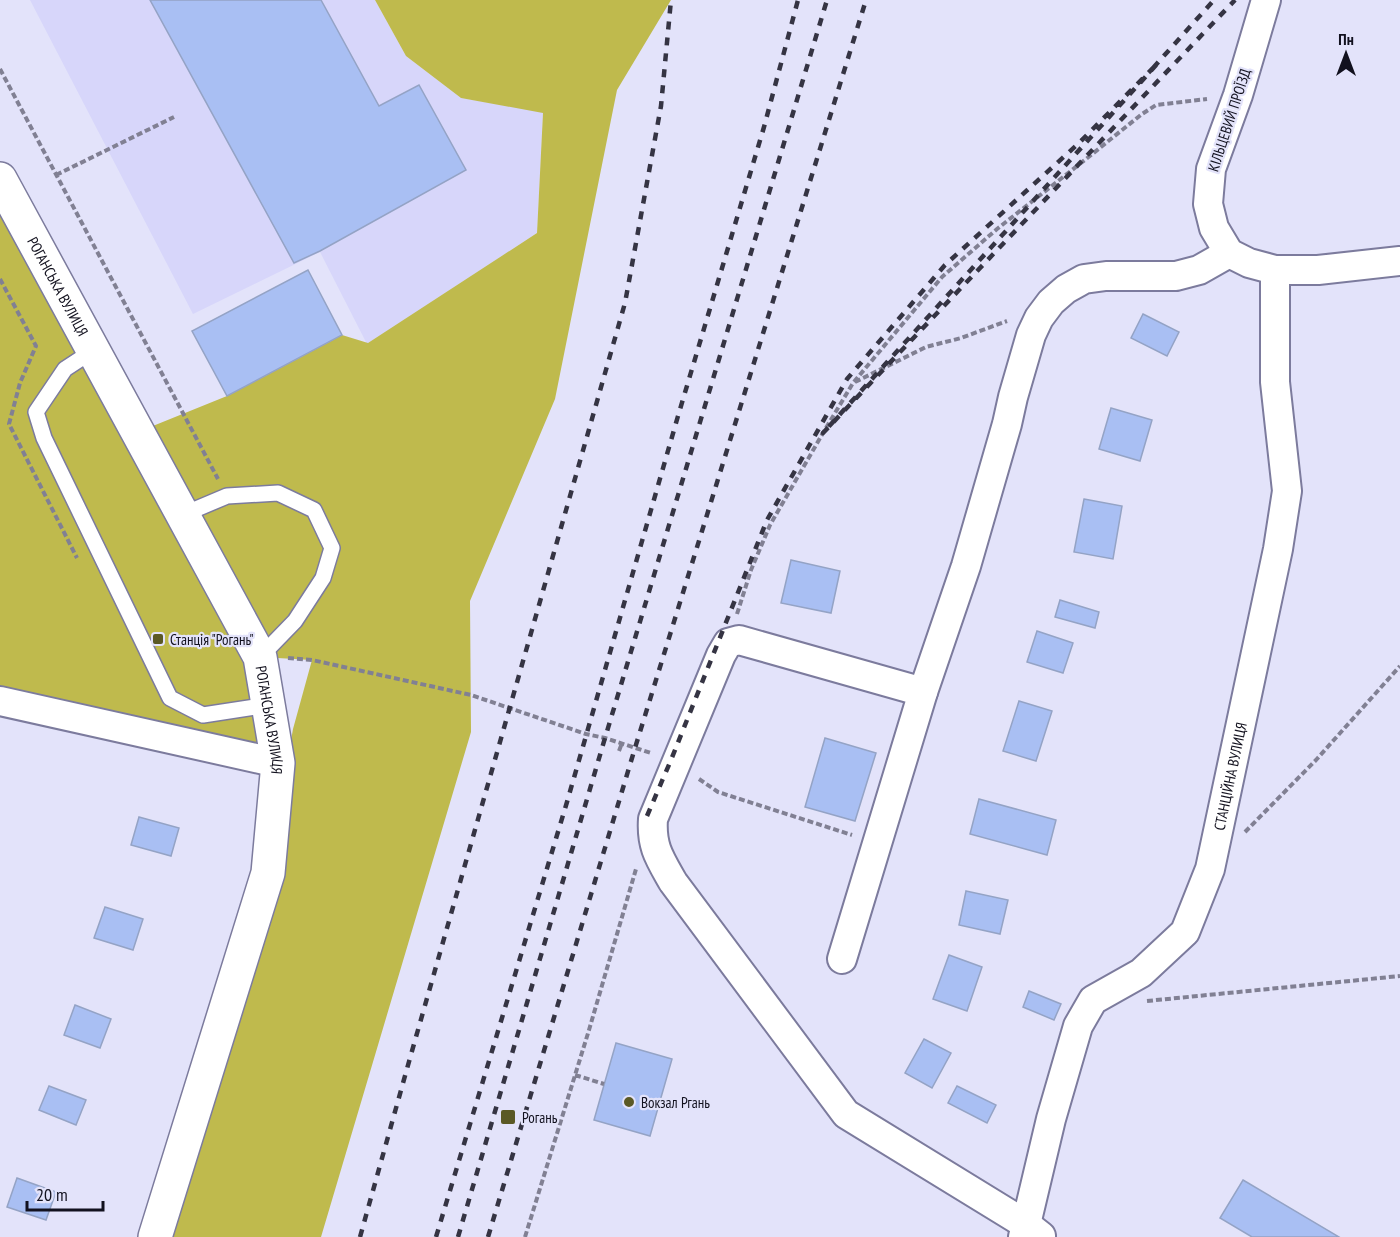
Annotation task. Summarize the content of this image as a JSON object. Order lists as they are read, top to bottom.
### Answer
{
  "streets": {
    "street": ["КІЛЬЦЕВИЙ ПРОЇЗД", "РОГАНСЬКА ВУЛИЦЯ", "СТАНЦІЙНА ВУЛИЦЯ"]
  },
  "places": {
    "transit": ["Станція \"Рогань\"", "Рогань"],
    "other": ["Вокзал Ргань"]
  },
  "scale_bar": "20 m",
  "north": "top"
}
